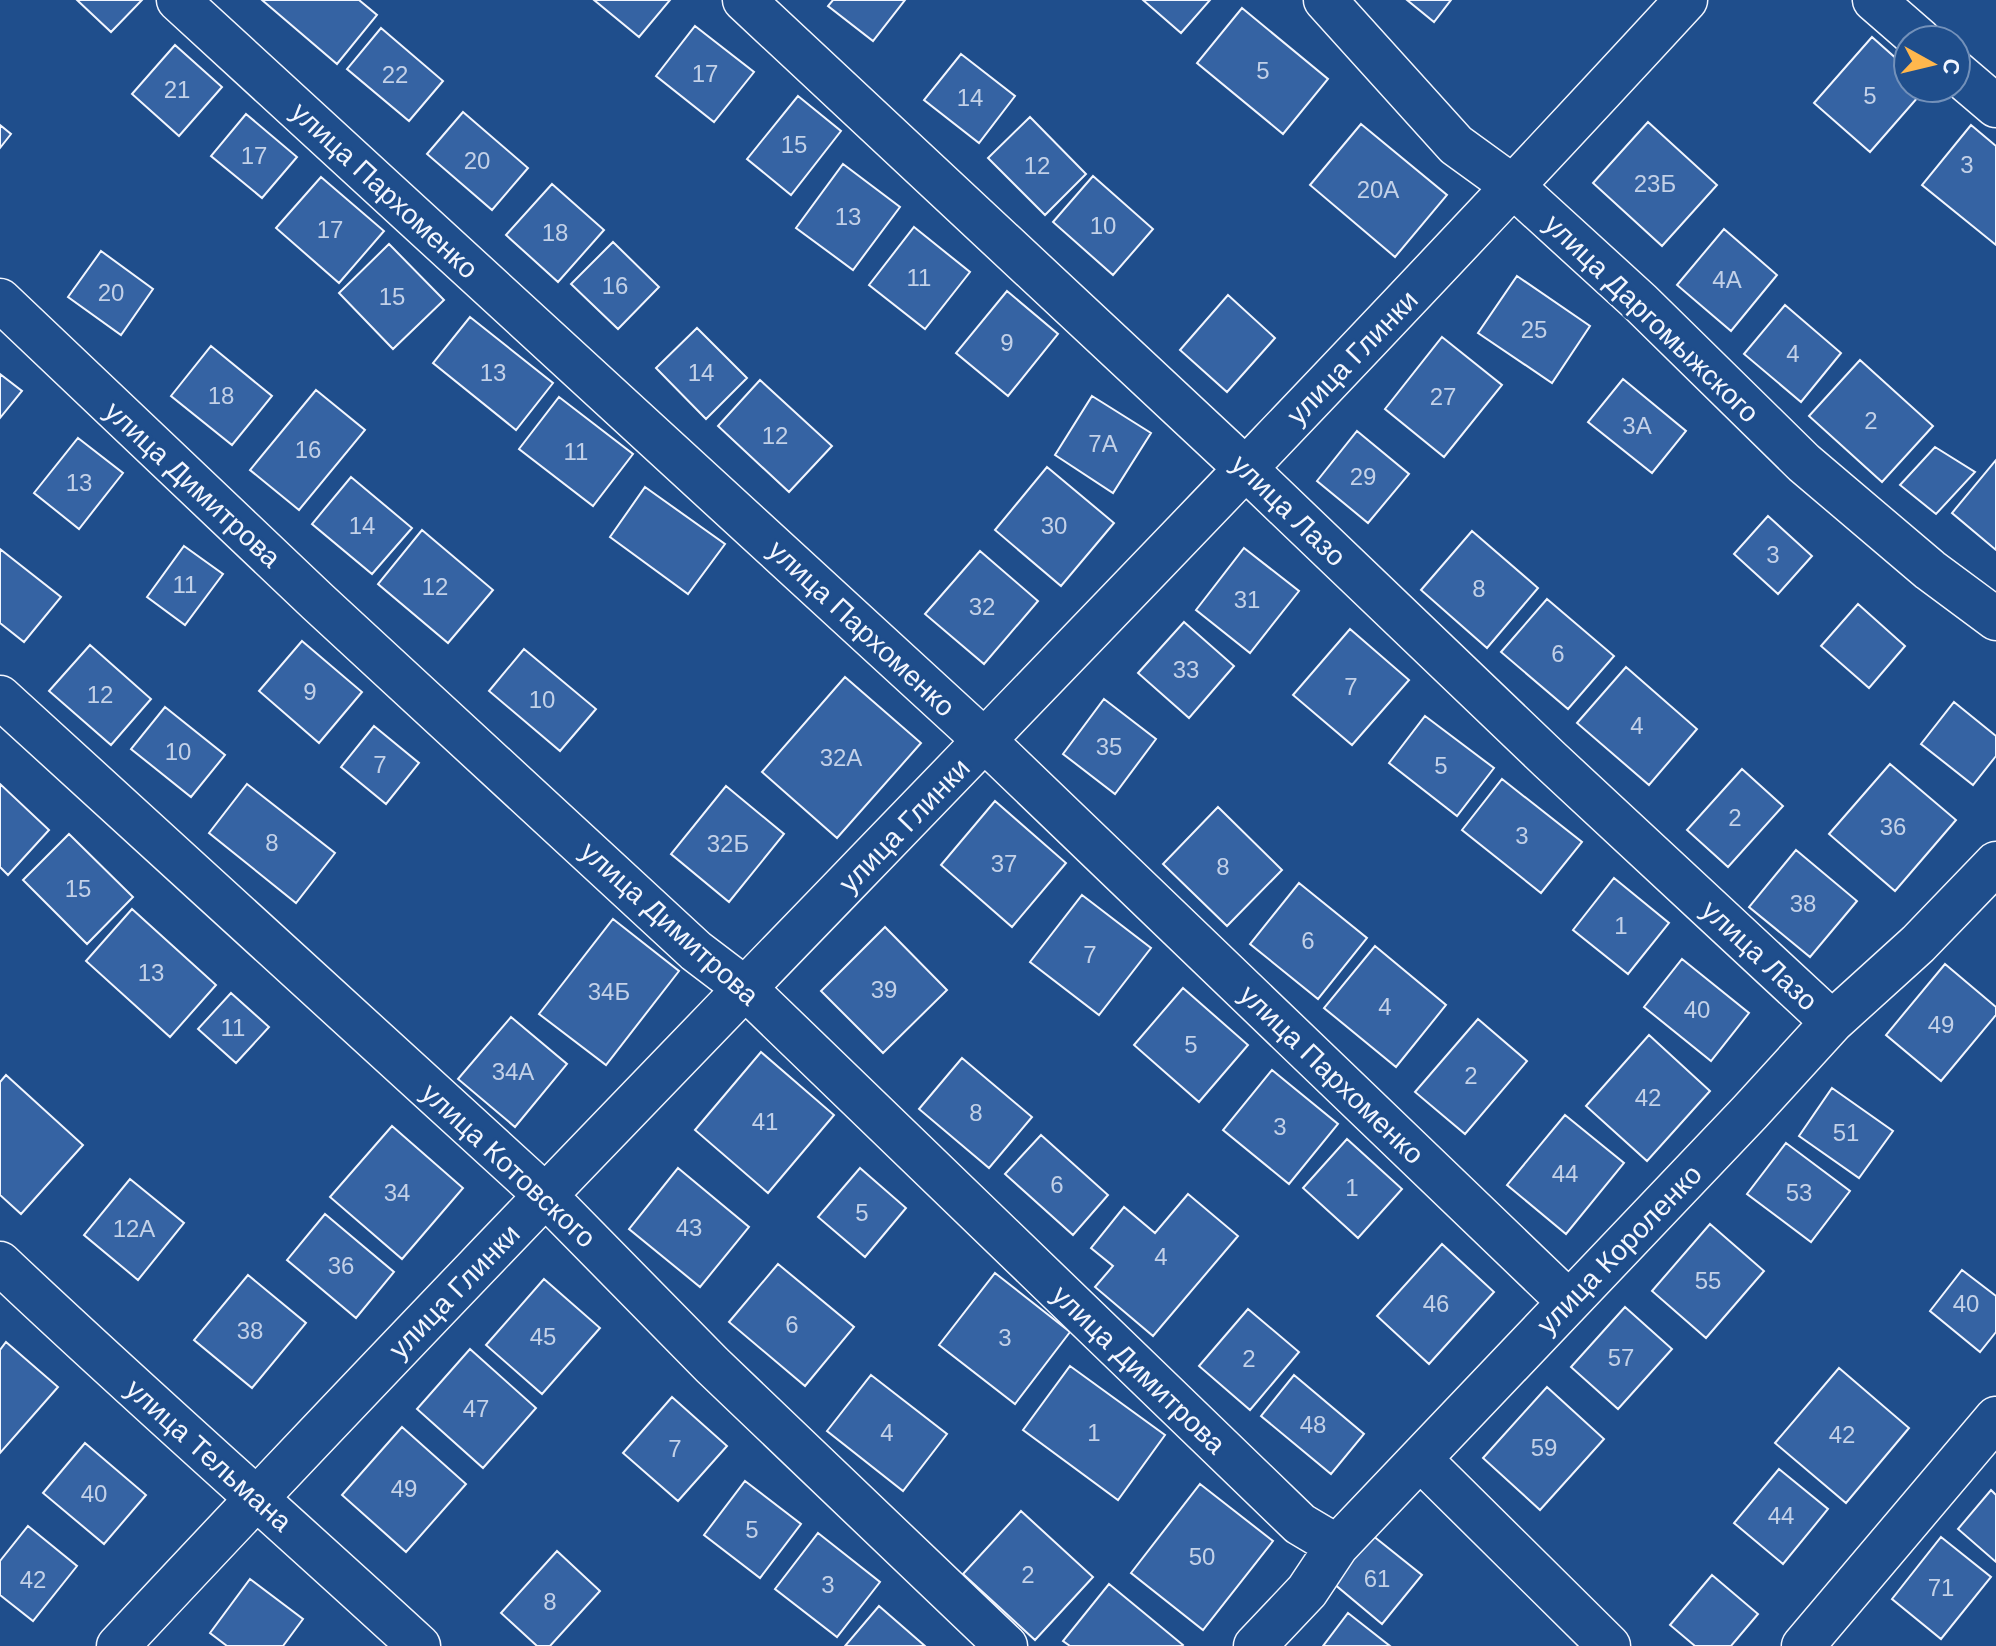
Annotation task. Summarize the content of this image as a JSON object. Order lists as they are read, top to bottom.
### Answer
{
  "streets": {
    "street": [
      "улица Пархоменко",
      "улица Даргомыжского",
      "улица Глинки",
      "улица Димитрова",
      "улица Лазо",
      "улица Котовского",
      "улица Короленко",
      "улица Тельмана"
    ]
  },
  "crossings": [
    ["улица Пархоменко", "улица Глинки"],
    ["улица Пархоменко", "улица Короленко"],
    ["улица Даргомыжского", "улица Глинки"],
    ["улица Глинки", "улица Димитрова"],
    ["улица Глинки", "улица Лазо"],
    ["улица Глинки", "улица Котовского"],
    ["улица Глинки", "улица Тельмана"],
    ["улица Димитрова", "улица Короленко"],
    ["улица Лазо", "улица Короленко"]
  ],
  "house_numbers": [
    "5",
    "17",
    "22",
    "21",
    "5",
    "14",
    "15",
    "17",
    "20",
    "3",
    "12",
    "23Б",
    "20А",
    "13",
    "10",
    "17",
    "18",
    "11",
    "4А",
    "16",
    "20",
    "15",
    "25",
    "9",
    "4",
    "13",
    "14",
    "18",
    "27",
    "2",
    "3А",
    "12",
    "7А",
    "16",
    "11",
    "29",
    "13",
    "14",
    "30",
    "3",
    "11",
    "12",
    "8",
    "31",
    "32",
    "6",
    "33",
    "7",
    "9",
    "12",
    "10",
    "4",
    "35",
    "10",
    "32А",
    "7",
    "5",
    "2",
    "36",
    "3",
    "8",
    "32Б",
    "37",
    "8",
    "15",
    "38",
    "1",
    "6",
    "7",
    "13",
    "39",
    "34Б",
    "4",
    "40",
    "49",
    "11",
    "5",
    "34А",
    "2",
    "42",
    "8",
    "41",
    "3",
    "51",
    "44",
    "6",
    "1",
    "34",
    "53",
    "5",
    "43",
    "12А",
    "4",
    "36",
    "55",
    "46",
    "40",
    "6",
    "38",
    "45",
    "3",
    "57",
    "2",
    "47",
    "48",
    "4",
    "1",
    "42",
    "59",
    "7",
    "49",
    "40",
    "44",
    "5",
    "50",
    "2",
    "61",
    "42",
    "3",
    "71",
    "8"
  ],
  "north": "right"
}
